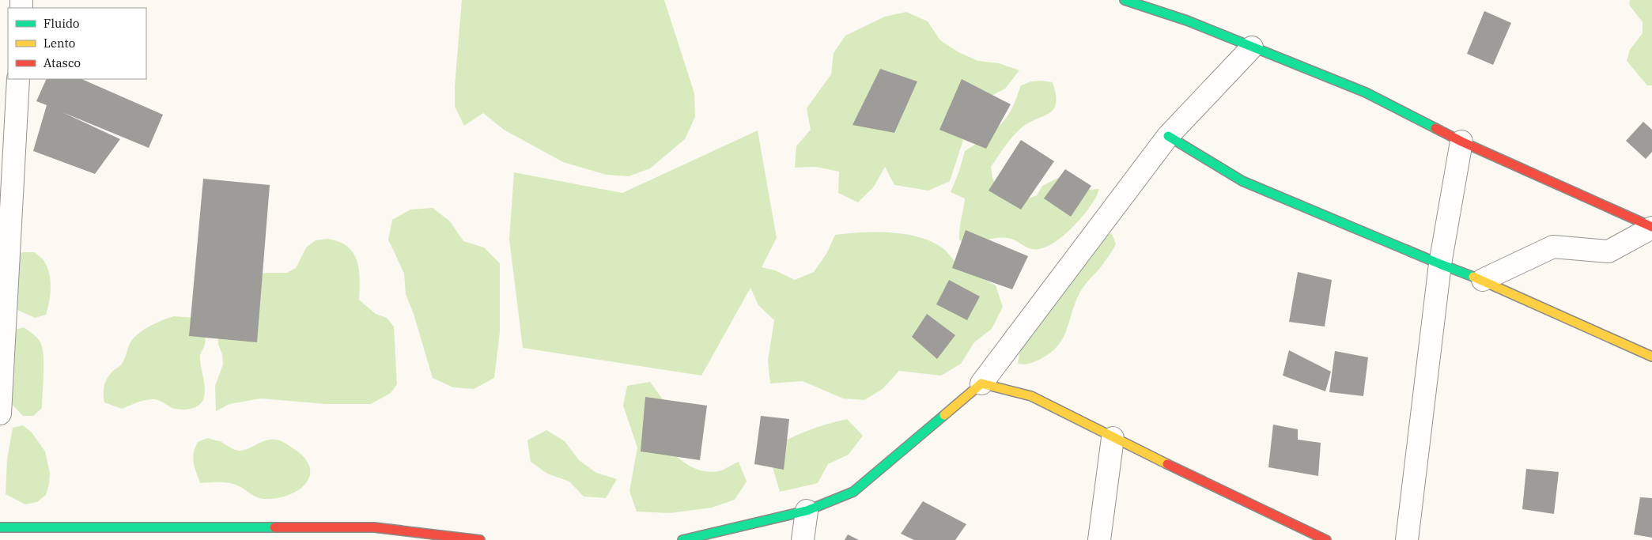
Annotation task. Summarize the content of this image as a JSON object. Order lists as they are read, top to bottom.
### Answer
{
  "legend": ["Fluido", "Lento", "Atasco"]
}
